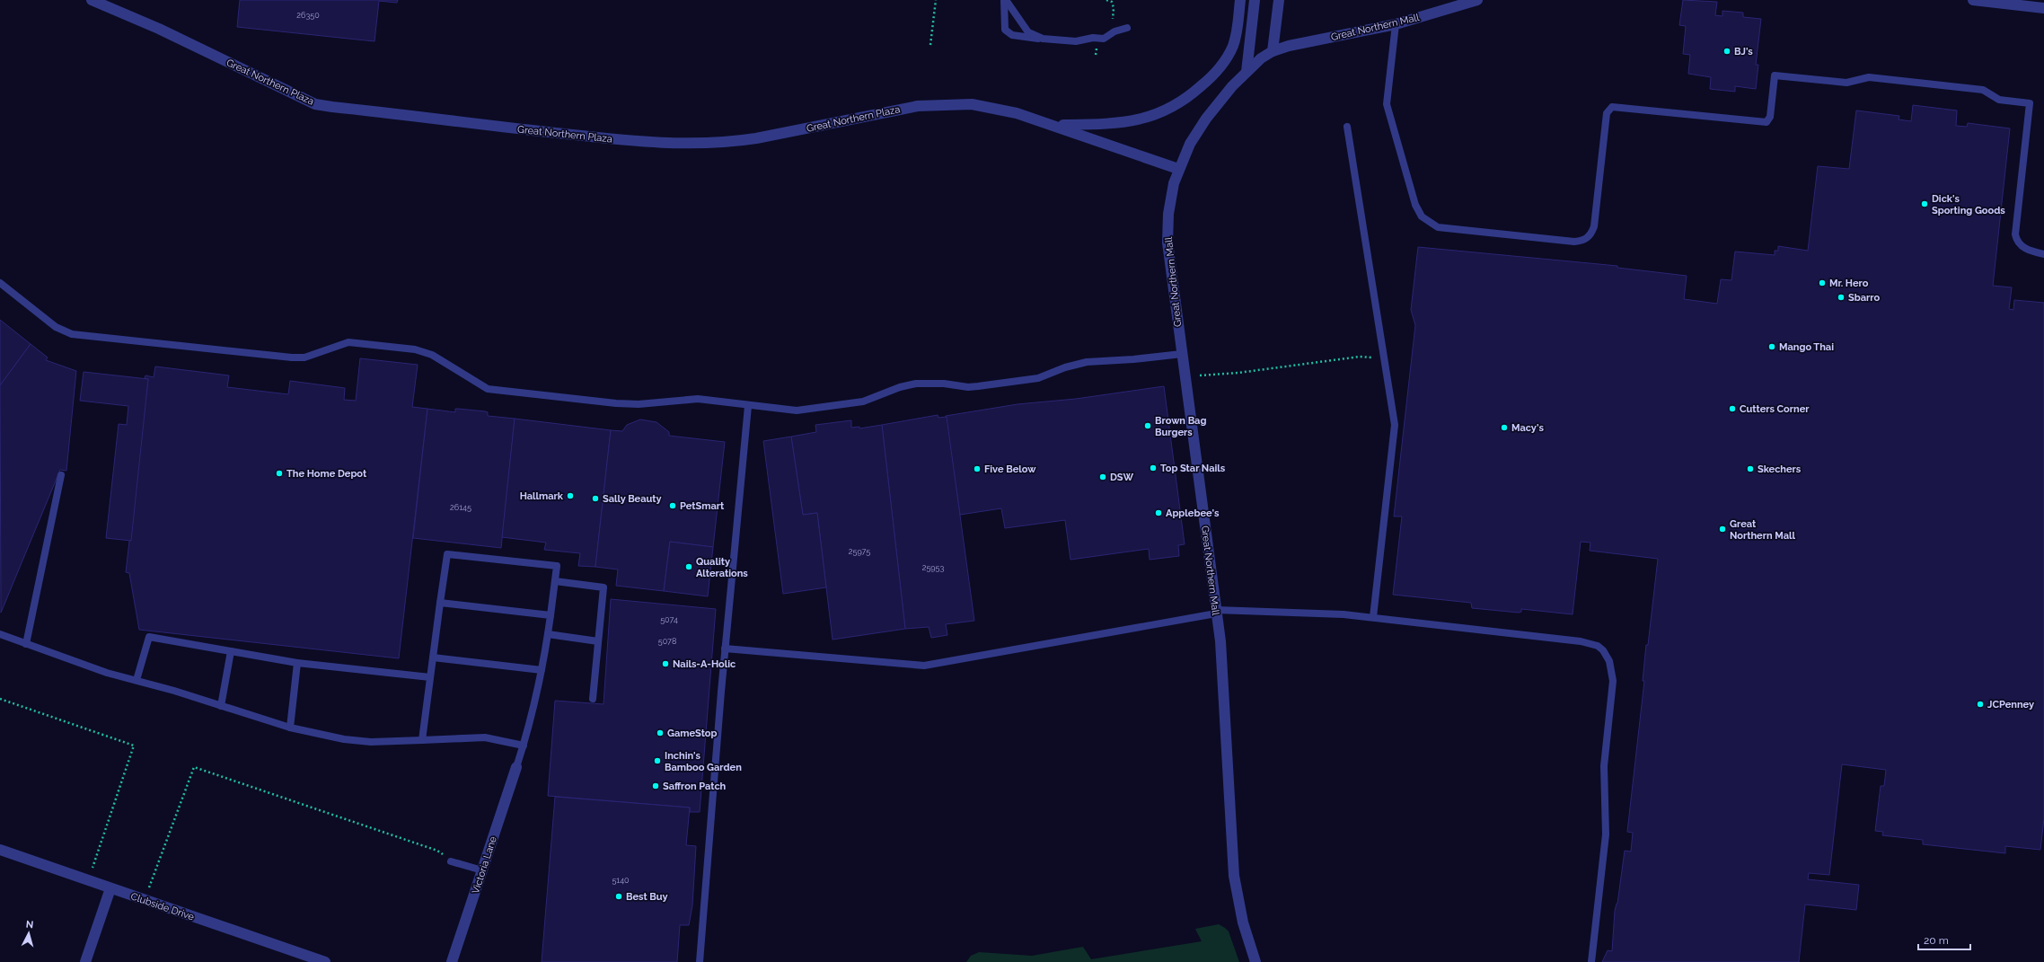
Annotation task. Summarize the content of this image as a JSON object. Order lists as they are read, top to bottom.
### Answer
{
  "streets": {
    "street": [
      "Great Northern Mall",
      "Great Northern Plaza",
      "Victoria Lane",
      "Clubside Drive"
    ]
  },
  "crossings": [
    ["Great Northern Mall", "Great Northern Plaza"]
  ],
  "places": [
    "BJ's",
    "Dick's Sporting Goods",
    "Mr. Hero",
    "Sbarro",
    "Mango Thai",
    "Cutters Corner",
    "Brown Bag Burgers",
    "Macy's",
    "Top Star Nails",
    "Five Below",
    "Skechers",
    "The Home Depot",
    "DSW",
    "Hallmark",
    "Sally Beauty",
    "PetSmart",
    "Applebee's",
    "Great Northern Mall",
    "Quality Alterations",
    "Nails-A-Holic",
    "JCPenney",
    "GameStop",
    "Inchin's Bamboo Garden",
    "Saffron Patch",
    "Best Buy"
  ],
  "house_numbers": [
    "26350",
    "26145",
    "25975",
    "25953",
    "5074",
    "5078",
    "5140"
  ],
  "scale_bar": "20 m",
  "north": "top"
}
